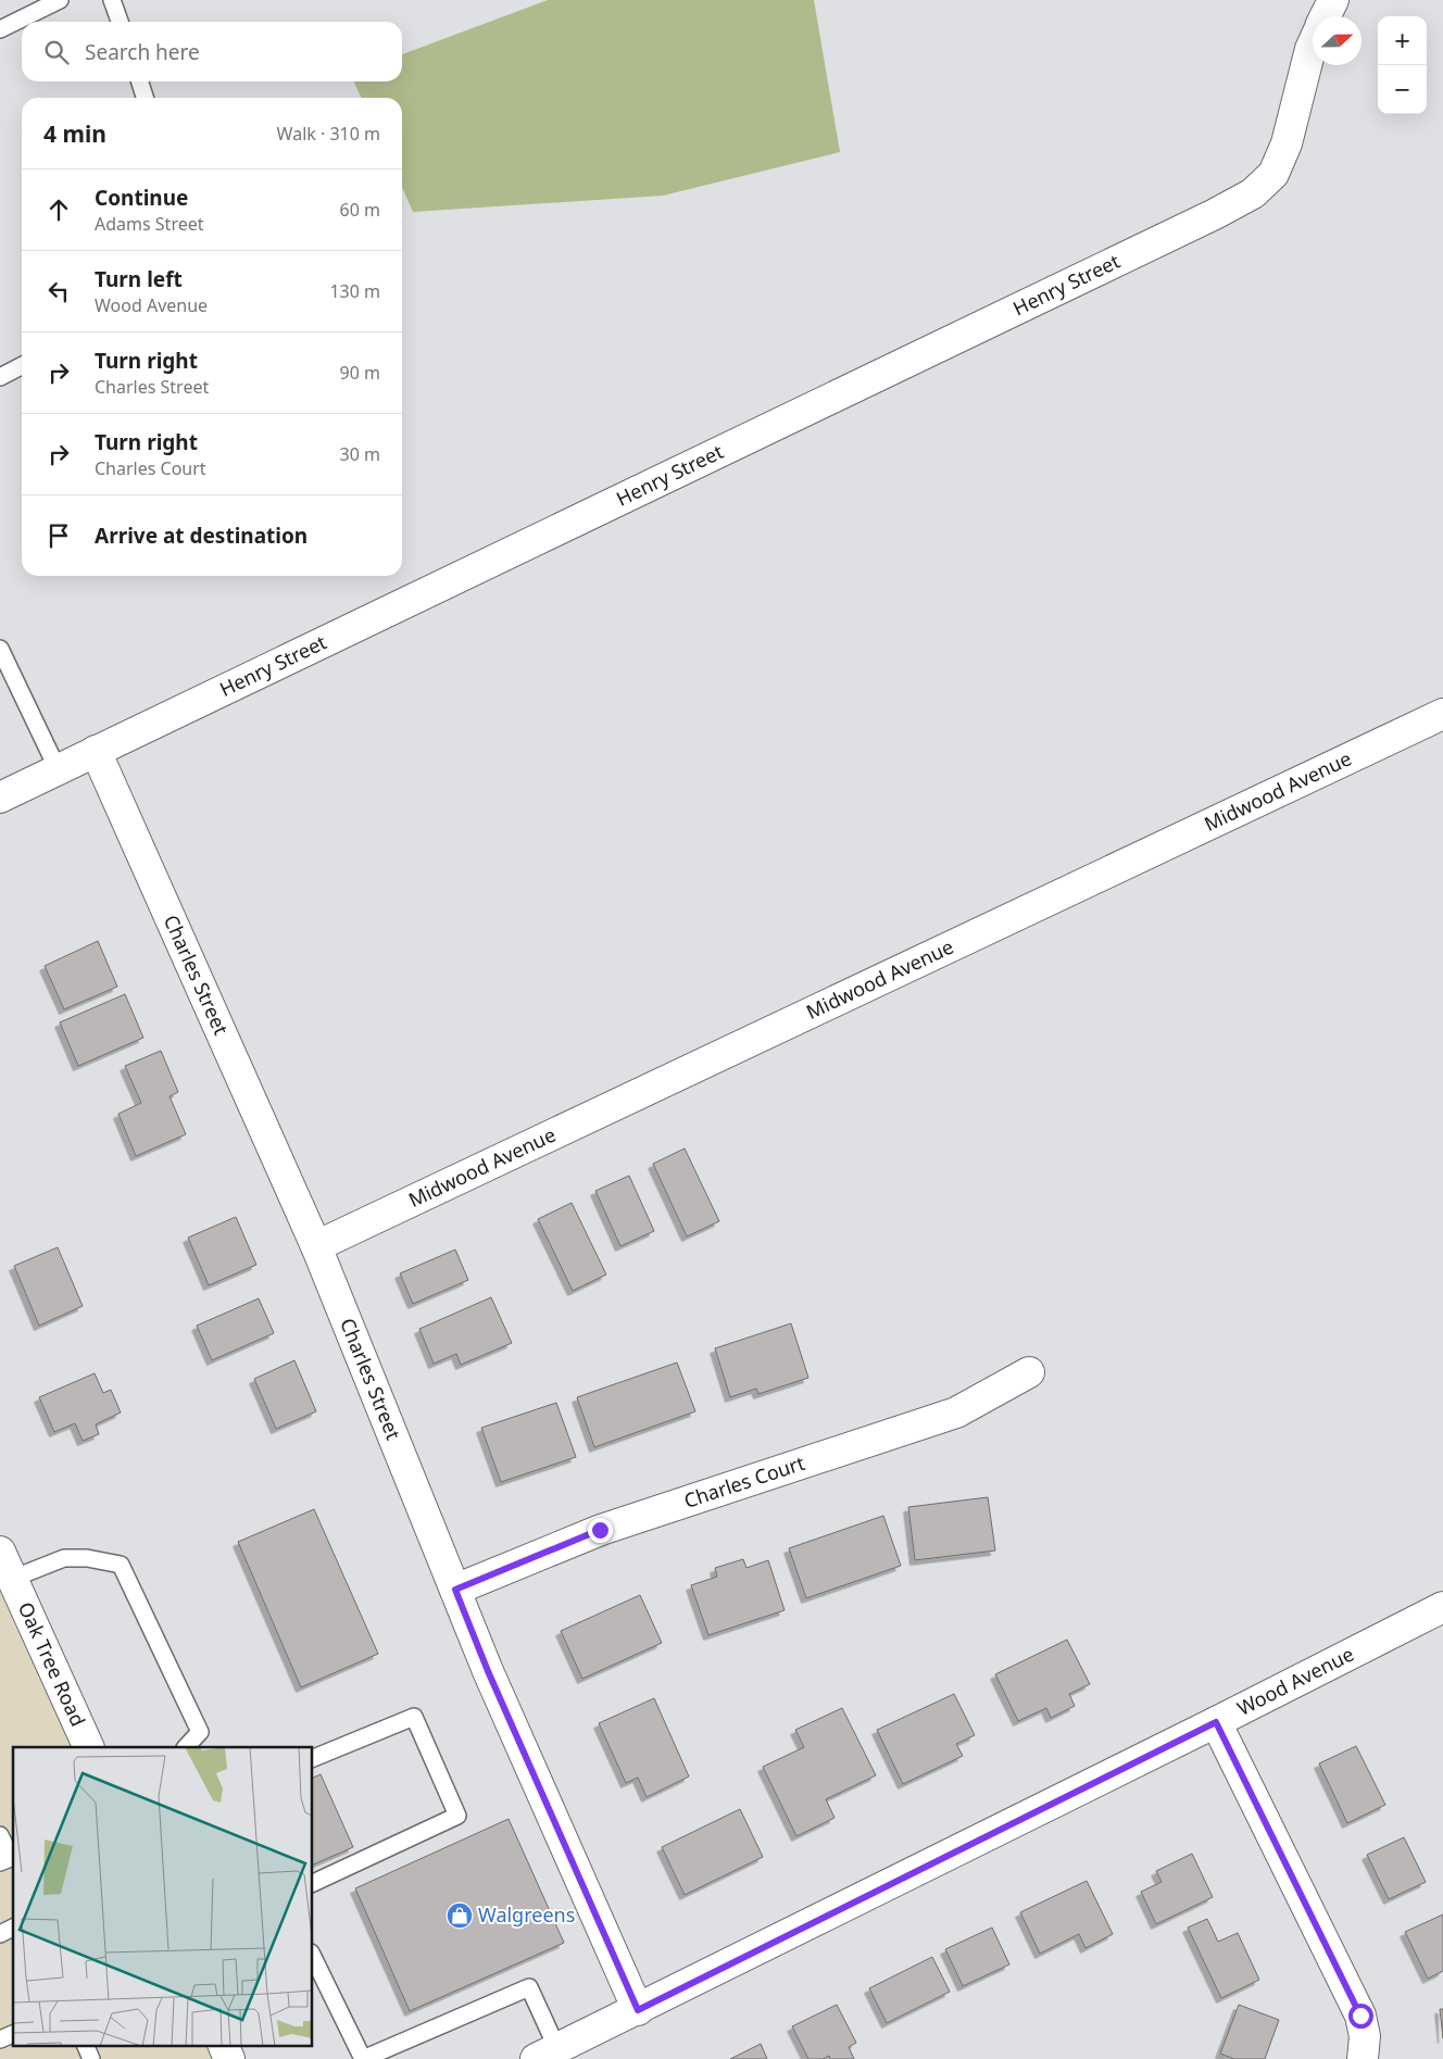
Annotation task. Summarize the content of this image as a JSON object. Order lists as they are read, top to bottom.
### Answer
{
  "streets": {
    "street": [
      "Henry Street",
      "Midwood Avenue",
      "Charles Street",
      "Charles Court",
      "Oak Tree Road",
      "Wood Avenue"
    ]
  },
  "crossings": [
    ["Henry Street", "Charles Street"],
    ["Midwood Avenue", "Charles Street"],
    ["Charles Street", "Charles Court"],
    ["Charles Street", "Wood Avenue"]
  ],
  "places": {
    "shop": ["Walgreens"]
  },
  "north": "right",
  "page": {
    "map_buttons": ["+", "−"],
    "search": "Search here",
    "heading": ["4 min", "Walk · 310 m"],
    "list": [
      ["Continue", "Adams Street", "60 m"],
      ["Turn left", "Wood Avenue", "130 m"],
      ["Turn right", "Charles Street", "90 m"],
      ["Turn right", "Charles Court", "30 m"],
      "Arrive at destination"
    ]
  }
}
